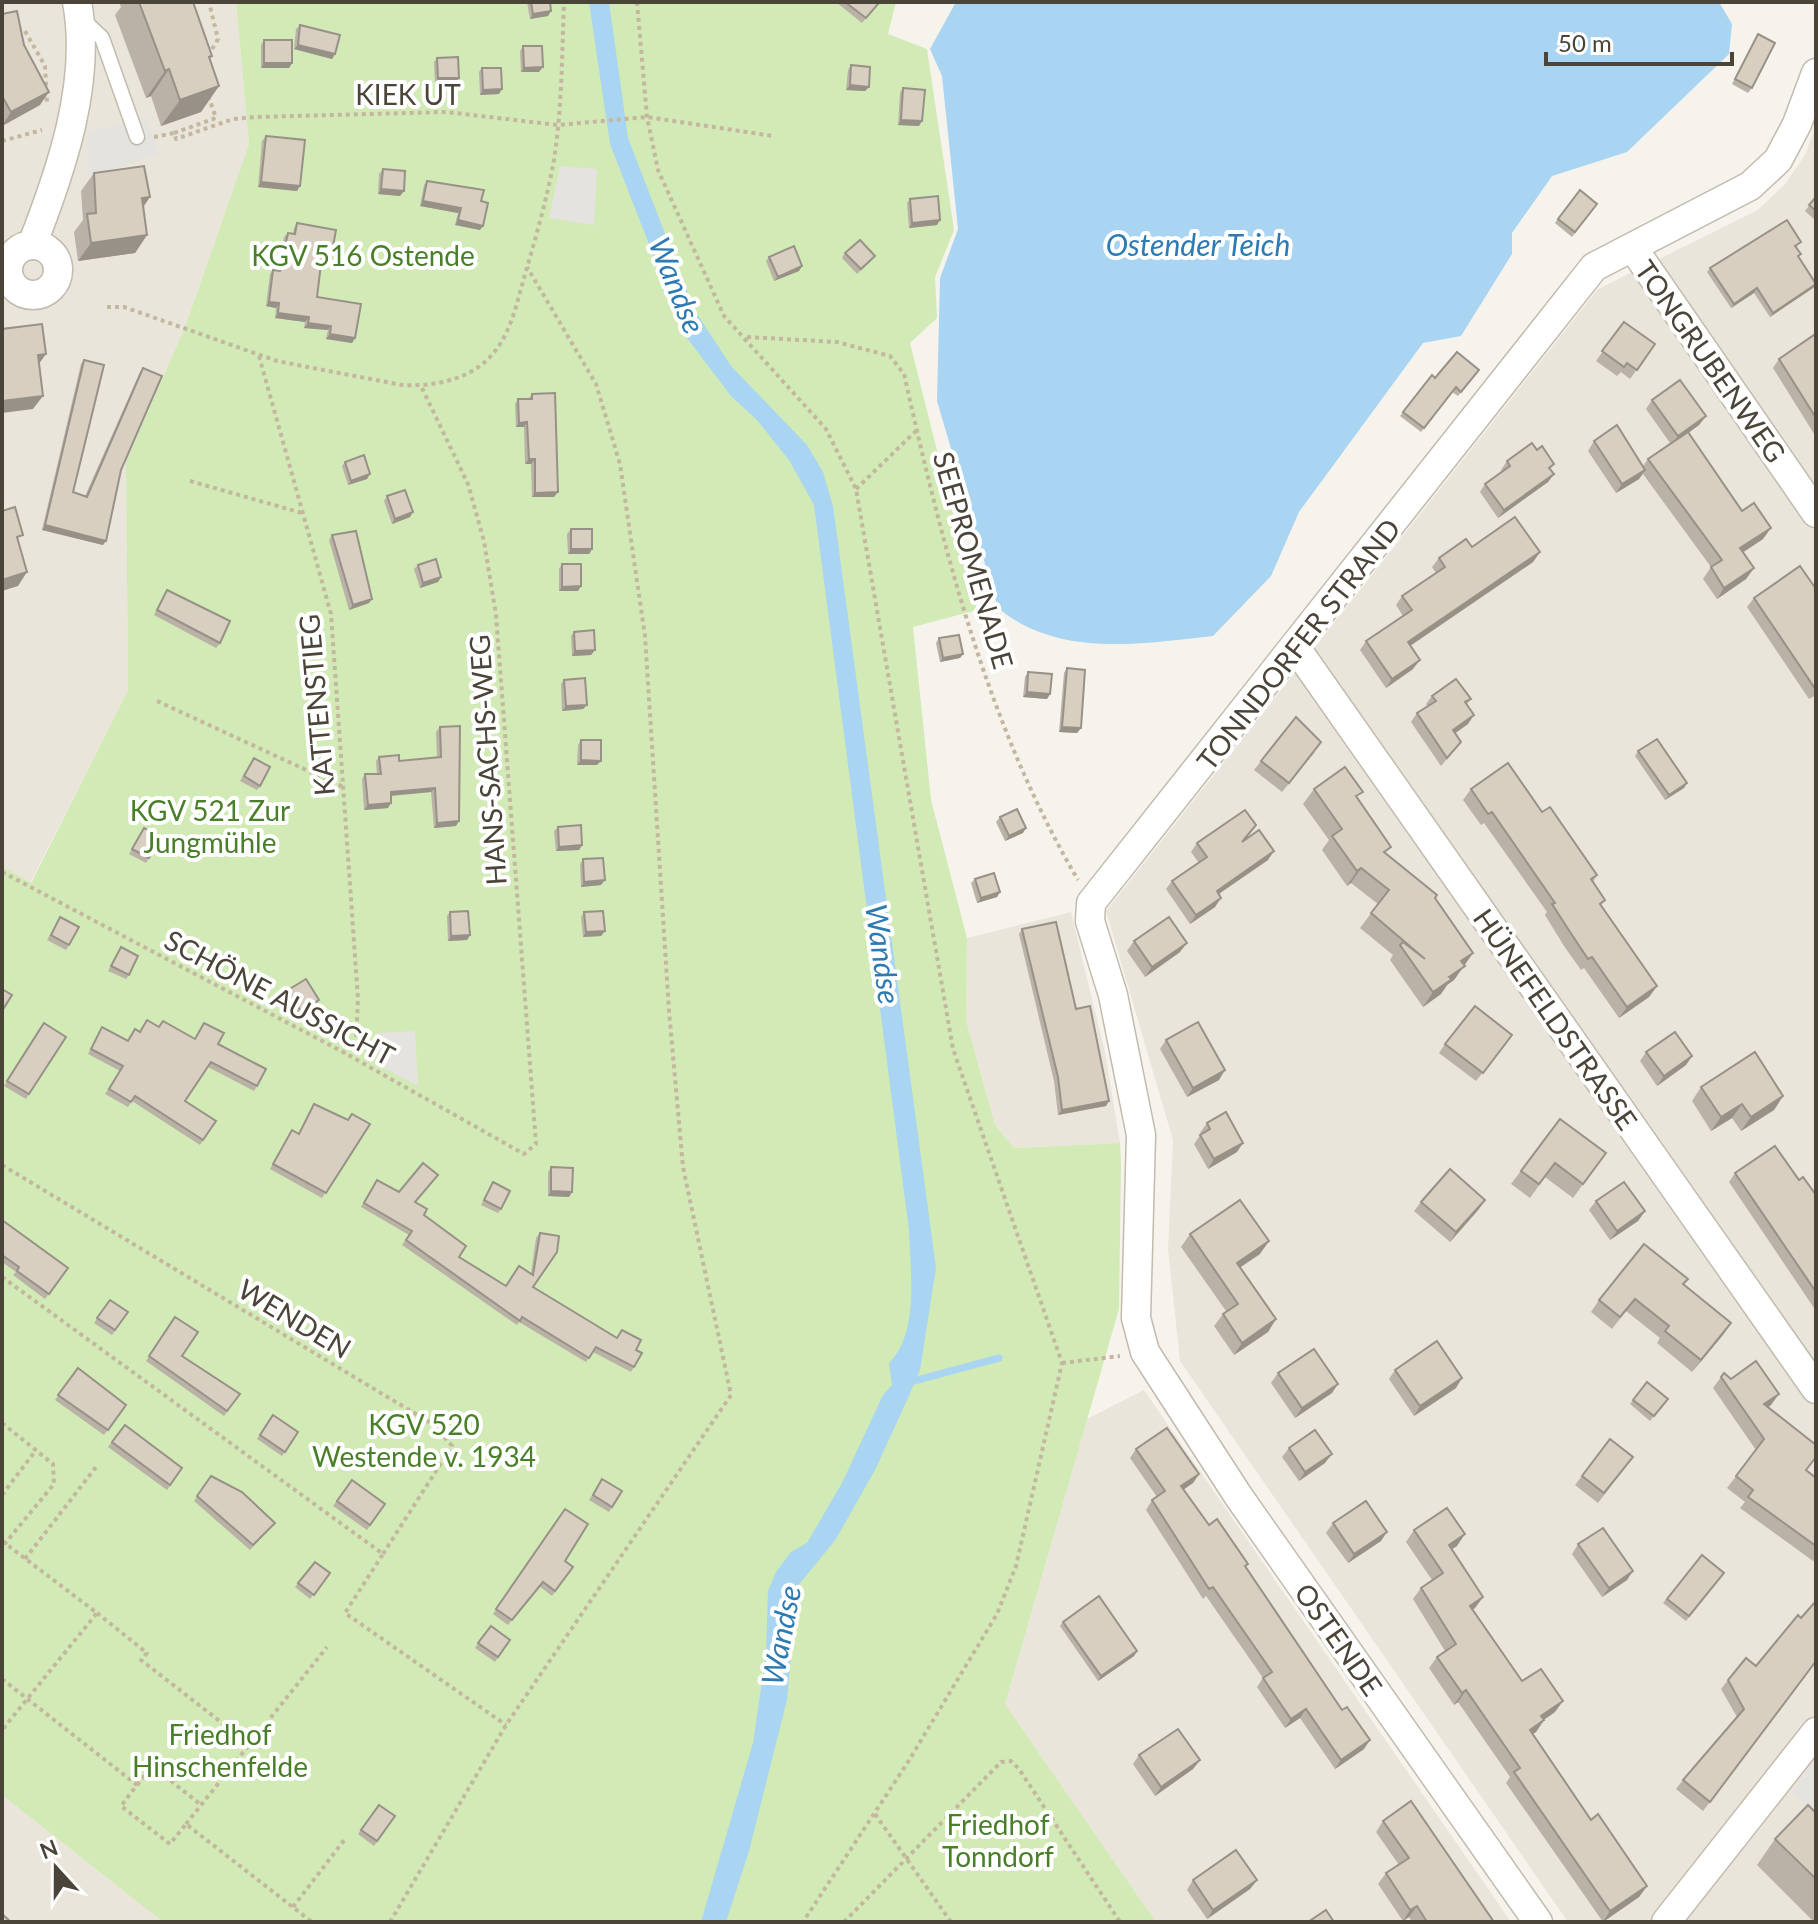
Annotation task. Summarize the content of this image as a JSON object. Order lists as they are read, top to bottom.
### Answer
{
  "streets": {
    "street": [
      "TONGRUBENWEG",
      "TONNDORFER STRAND",
      "HÜNEFELDSTRASSE",
      "OSTENDE"
    ],
    "path": [
      "KIEK UT",
      "SEEPROMENADE",
      "KATTENSTIEG",
      "HANS-SACHS-WEG",
      "SCHÖNE AUSSICHT",
      "WENDEN"
    ]
  },
  "crossings": [
    ["TONGRUBENWEG", "TONNDORFER STRAND"],
    ["SEEPROMENADE", "TONNDORFER STRAND"],
    ["TONNDORFER STRAND", "HÜNEFELDSTRASSE"],
    ["KATTENSTIEG", "SCHÖNE AUSSICHT"],
    ["HANS-SACHS-WEG", "SCHÖNE AUSSICHT"]
  ],
  "water": ["Ostender Teich", "Wandse"],
  "parks": [
    "KGV 516 Ostende",
    "KGV 521 Zur Jungmühle",
    "KGV 520 Westende v. 1934",
    "Friedhof Hinschenfelde",
    "Friedhof Tonndorf"
  ],
  "scale_bar": "50 m",
  "north": "top"
}
